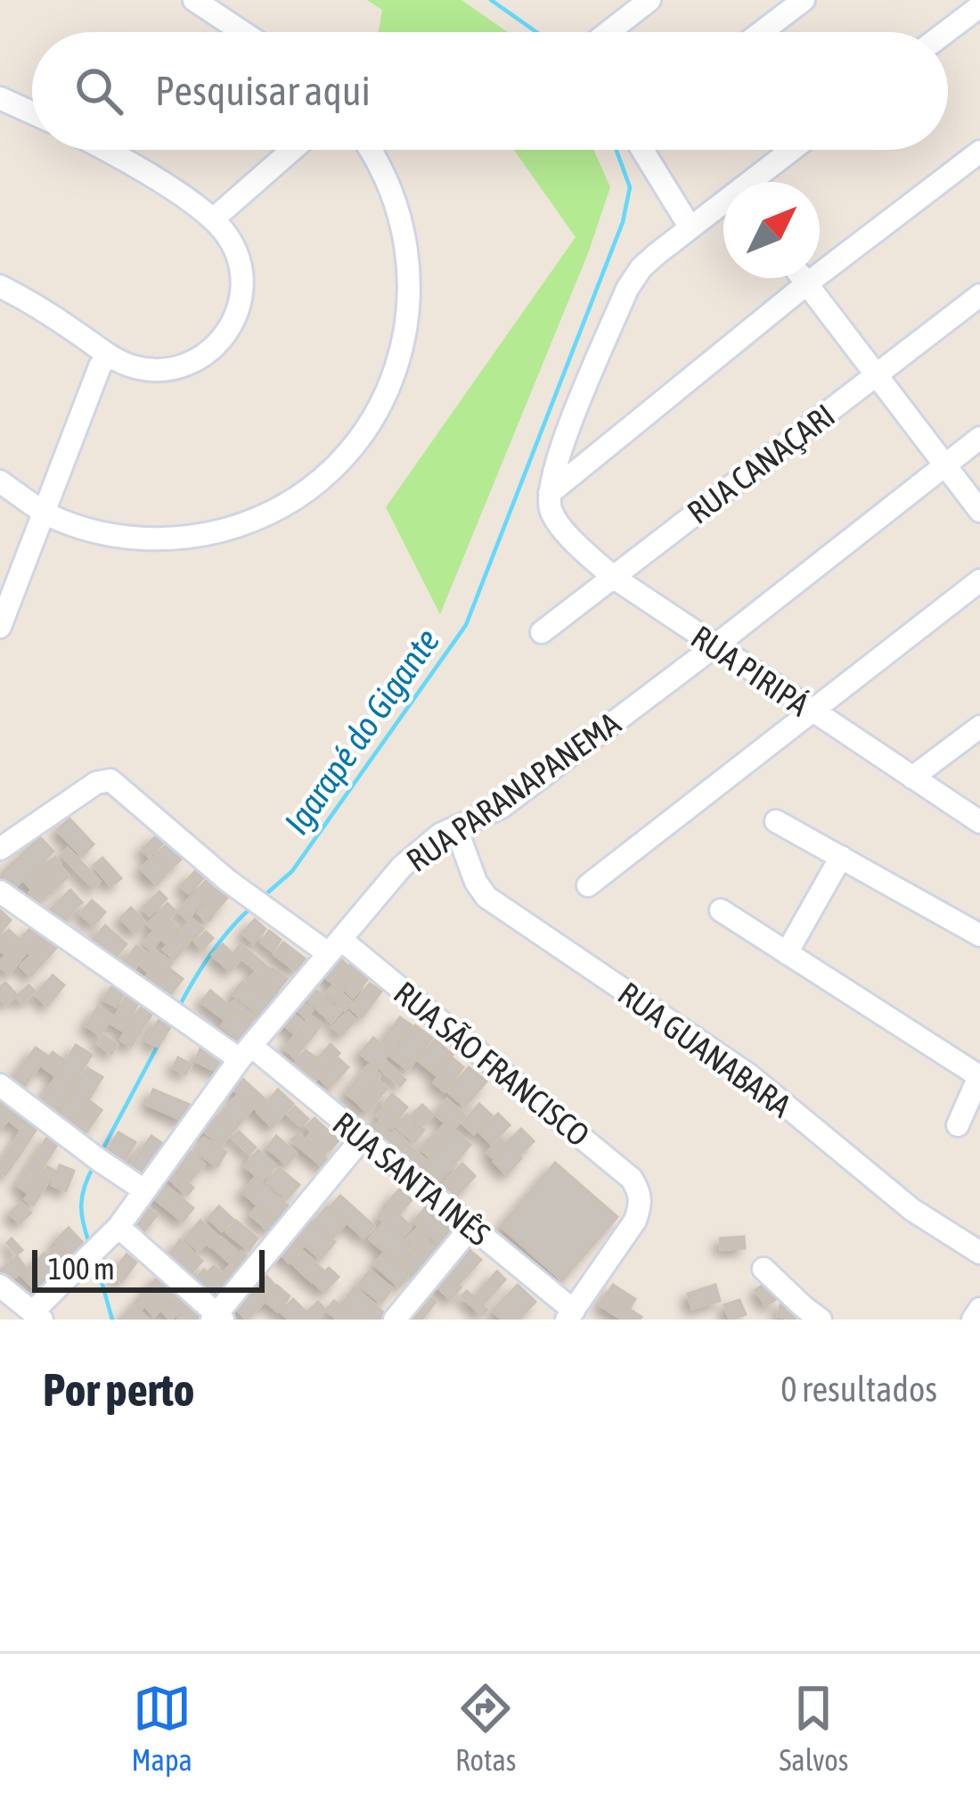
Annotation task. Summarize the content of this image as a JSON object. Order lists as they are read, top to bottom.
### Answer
{
  "streets": {
    "street": [
      "RUA CANAÇARI",
      "RUA PIRIPÁ",
      "RUA PARANAPANEMA",
      "RUA GUANABARA",
      "RUA SÃO FRANCISCO",
      "RUA SANTA INÊS"
    ]
  },
  "crossings": [
    ["RUA CANAÇARI", "RUA PIRIPÁ"],
    ["RUA PIRIPÁ", "RUA PARANAPANEMA"],
    ["RUA PARANAPANEMA", "RUA GUANABARA"],
    ["RUA PARANAPANEMA", "RUA SÃO FRANCISCO"],
    ["RUA PARANAPANEMA", "RUA SANTA INÊS"],
    ["RUA SÃO FRANCISCO", "RUA SANTA INÊS"]
  ],
  "water": ["Igarapé do Gigante"],
  "scale_bar": "100 m",
  "north": "top right",
  "page": {
    "search": "Pesquisar aqui",
    "scale": "100 m",
    "heading": ["Por perto", "0 resultados"],
    "nav": ["Mapa", "Rotas", "Salvos"]
  }
}
